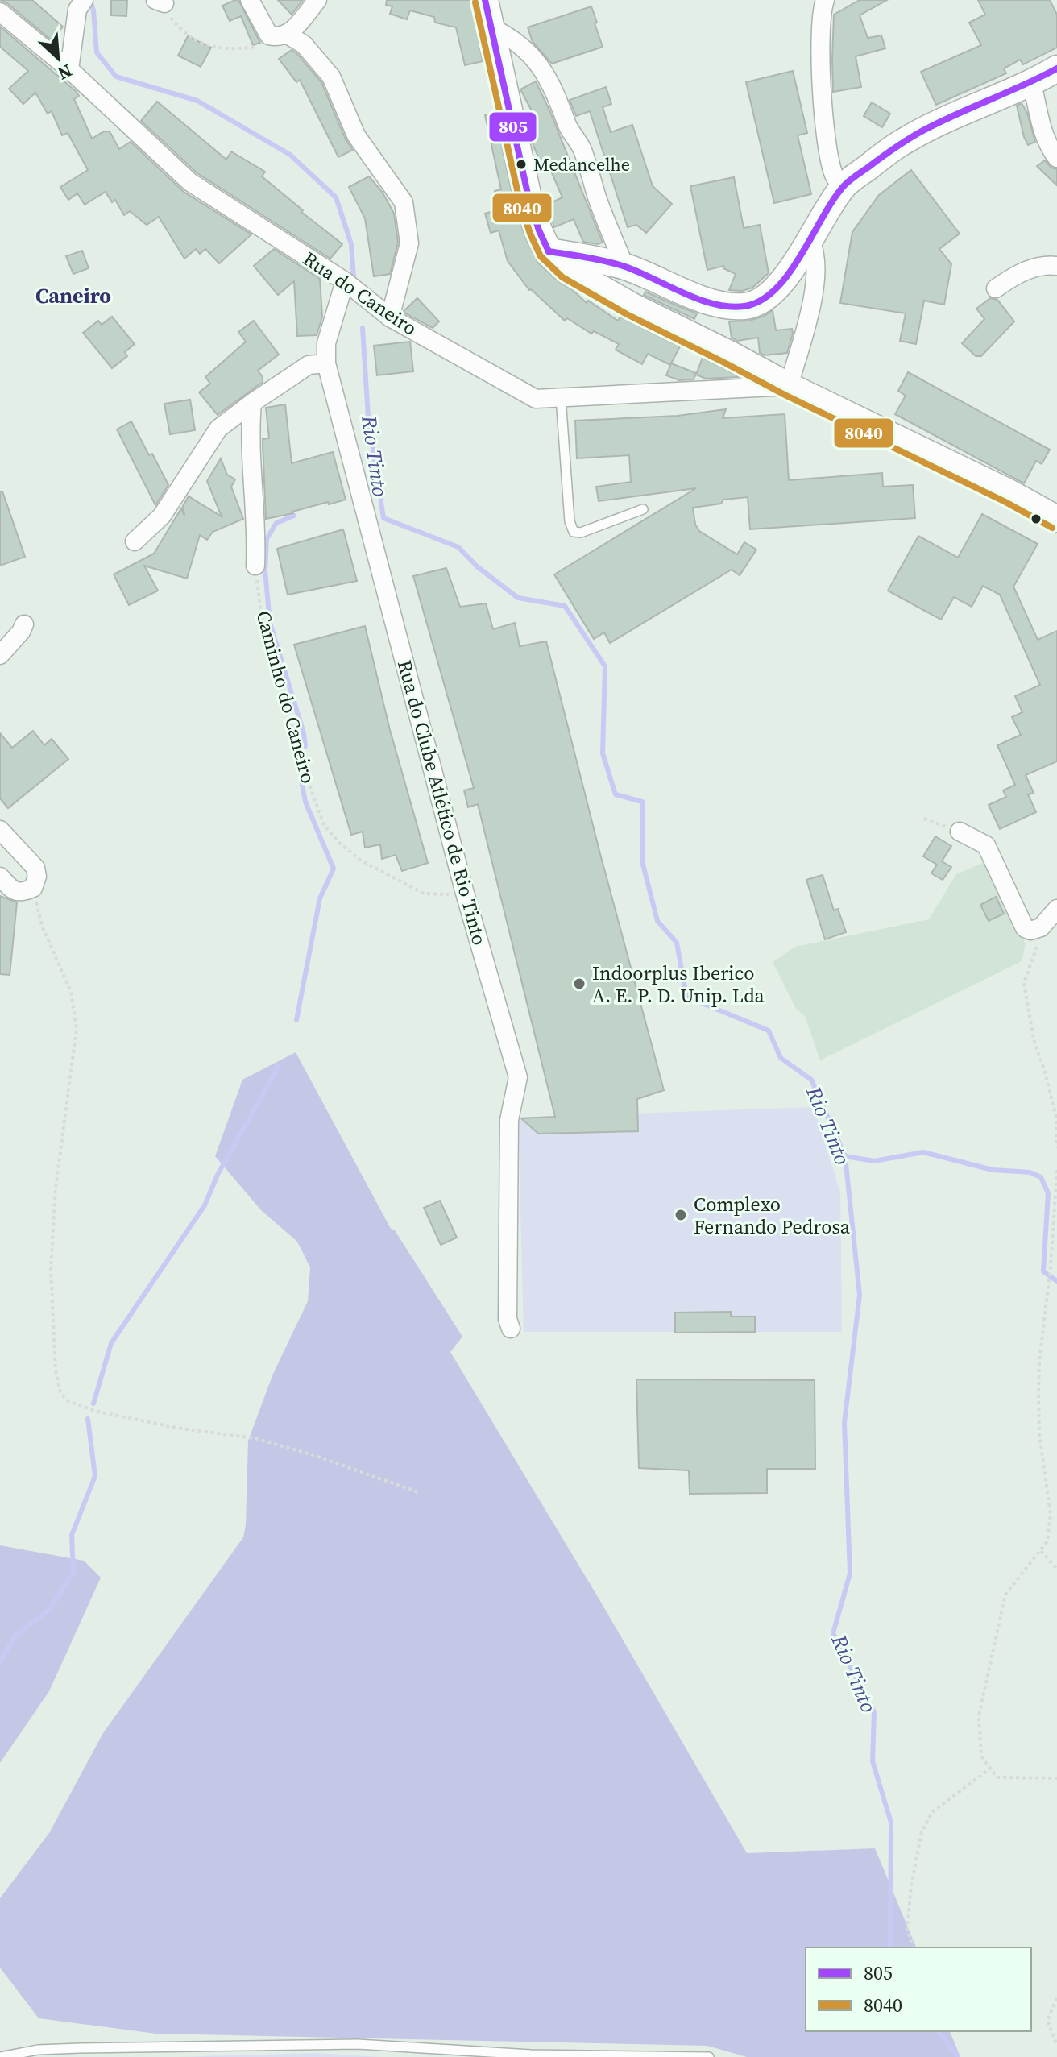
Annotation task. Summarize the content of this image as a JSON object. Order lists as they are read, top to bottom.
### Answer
{
  "streets": {
    "street": ["Rua do Caneiro", "Rua do Clube Atlético de Rio Tinto"],
    "path": ["Caminho do Caneiro"]
  },
  "crossings": [
    ["Rua do Caneiro", "Rua do Clube Atlético de Rio Tinto"],
    ["Caminho do Caneiro", "Rua do Clube Atlético de Rio Tinto"]
  ],
  "districts": ["Caneiro"],
  "water": ["Rio Tinto"],
  "places": ["Medancelhe", "Indoorplus Iberico A. E. P. D. Unip. Lda", "Complexo Fernando Pedrosa"],
  "lines": ["transit line 805", "transit line 8040"],
  "legend": ["805", "8040"],
  "north": "bottom right"
}
